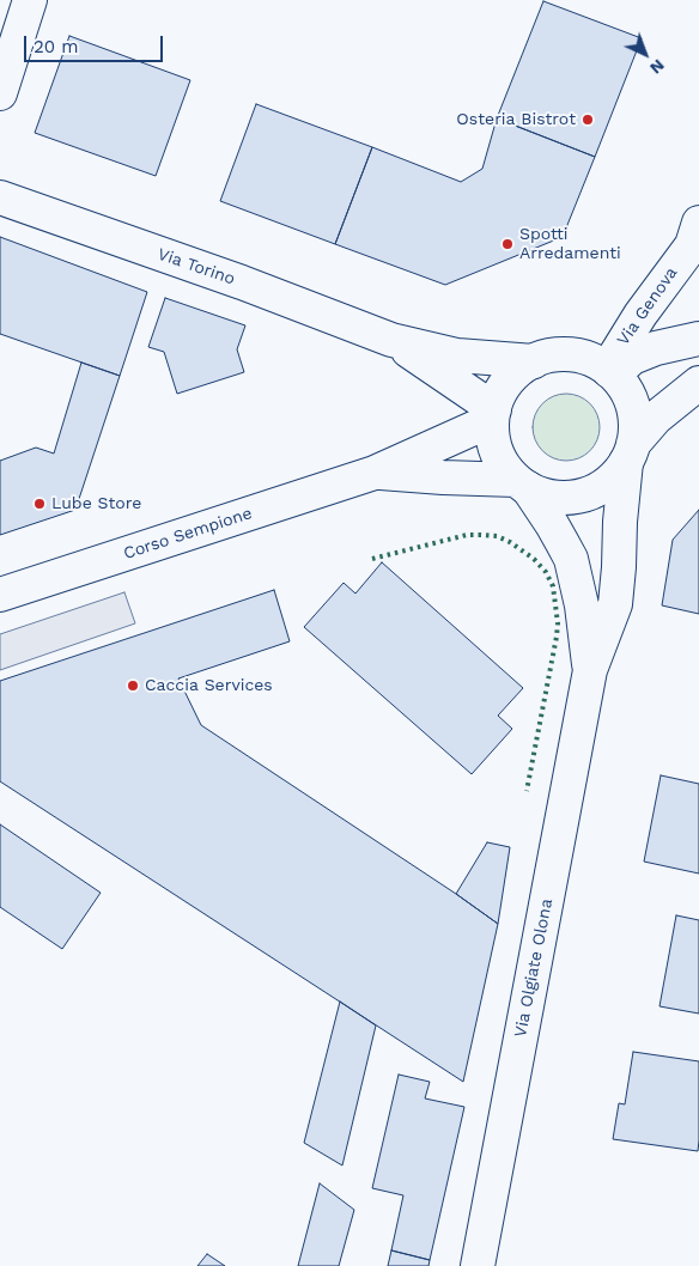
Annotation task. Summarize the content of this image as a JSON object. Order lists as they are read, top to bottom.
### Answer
{
  "streets": {
    "street": [
      "Via Torino",
      "Via Genova",
      "Corso Sempione",
      "Via Olgiate Olona"
    ]
  },
  "crossings": [
    ["Via Torino", "Via Genova"],
    ["Via Torino", "Corso Sempione"],
    ["Via Torino", "Via Olgiate Olona"],
    ["Via Genova", "Corso Sempione"],
    ["Via Genova", "Via Olgiate Olona"],
    ["Corso Sempione", "Via Olgiate Olona"]
  ],
  "places": [
    "Osteria Bistrot",
    "Spotti Arredamenti",
    "Lube Store",
    "Caccia Services"
  ],
  "scale_bar": "20 m",
  "north": "bottom right"
}
